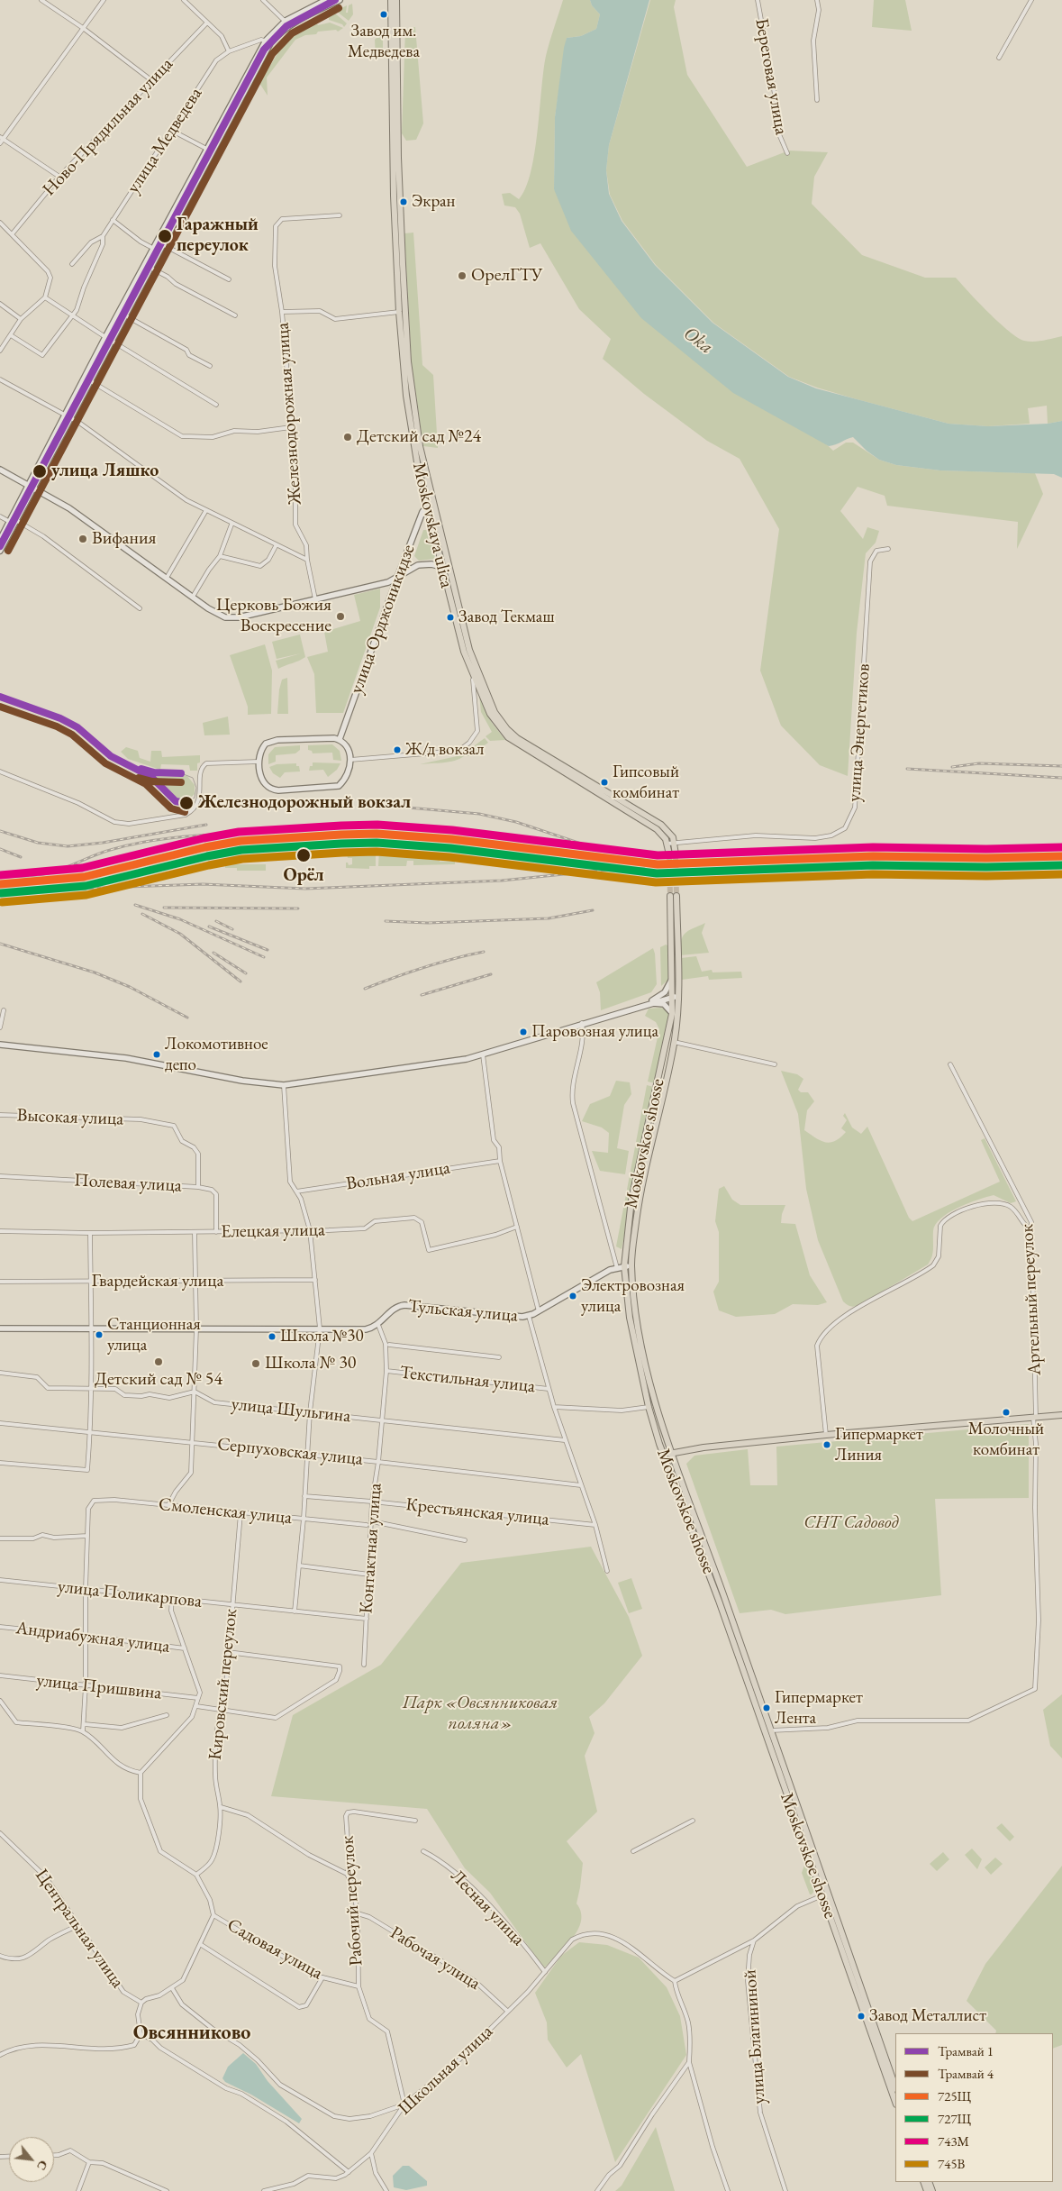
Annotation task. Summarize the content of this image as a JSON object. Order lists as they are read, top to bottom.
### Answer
{
  "streets": {
    "main road": [
      "Moskovskaya ulica",
      "улица Орджоникидзе",
      "Moskovskoe shosse",
      "Тульская улица"
    ],
    "street": [
      "Береговая улица",
      "Ново-Прядильная улица",
      "улица Медведева",
      "Железнодорожная улица",
      "улица Энергетиков",
      "Высокая улица",
      "Вольная улица",
      "Полевая улица",
      "Елецкая улица",
      "Гвардейская улица",
      "Артельный переулок",
      "Текстильная улица",
      "улица Шульгина",
      "Серпуховская улица",
      "Смоленская улица",
      "Крестьянская улица",
      "Контактная улица",
      "улица Поликарпова",
      "Андриабужная улица",
      "Кировский переулок",
      "улица Пришвина",
      "Рабочий переулок",
      "Лесная улица",
      "Центральная улица",
      "Садовая улица",
      "Рабочая улица",
      "улица Благининой",
      "Школьная улица"
    ]
  },
  "crossings": [
    ["Moskovskaya ulica", "улица Орджоникидзе"],
    ["Moskovskaya ulica", "улица Энергетиков"],
    ["Высокая улица", "Полевая улица"],
    ["Moskovskoe shosse", "Артельный переулок"],
    ["Moskovskoe shosse", "Тульская улица"],
    ["Moskovskoe shosse", "Текстильная улица"],
    ["Полевая улица", "Елецкая улица"],
    ["Тульская улица", "Контактная улица"],
    ["Текстильная улица", "Контактная улица"],
    ["улица Шульгина", "Контактная улица"],
    ["Серпуховская улица", "Контактная улица"],
    ["Смоленская улица", "Кировский переулок"],
    ["Крестьянская улица", "Контактная улица"],
    ["Контактная улица", "улица Поликарпова"],
    ["улица Поликарпова", "Кировский переулок"],
    ["Кировский переулок", "Садовая улица"],
    ["Рабочий переулок", "Садовая улица"],
    ["Рабочий переулок", "Рабочая улица"],
    ["Лесная улица", "Школьная улица"],
    ["Рабочая улица", "Школьная улица"]
  ],
  "districts": ["Овсянниково"],
  "water": ["Oka"],
  "parks": ["СНТ Садовод", "Парк «Овсянниковая поляна»"],
  "places": [
    "Завод им. Медведева",
    "Экран",
    "Гаражный переулок",
    "ОрелГТУ",
    "Детский сад №24",
    "улица Ляшко",
    "Вифания",
    "Церковь Божия Воскресение",
    "Завод Текмаш",
    "Ж/д вокзал",
    "Гипсовый комбинат",
    "Железнодорожный вокзал",
    "Орёл",
    "Паровозная улица",
    "Локомотивное депо",
    "Электровозная улица",
    "Станционная улица",
    "Школа №30",
    "Детский сад № 54",
    "Школа № 30",
    "Молочный комбинат",
    "Гипермаркет Линия",
    "Гипермаркет Лента",
    "Завод Металлист"
  ],
  "lines": [
    "tram line 1",
    "tram line 4",
    "transit line 743М",
    "transit line 725Щ",
    "transit line 727Щ",
    "transit line 745В"
  ],
  "legend": [
    "Трамвай 1",
    "Трамвай 4",
    "725Щ",
    "727Щ",
    "743М",
    "745В"
  ],
  "north": "bottom right"
}
